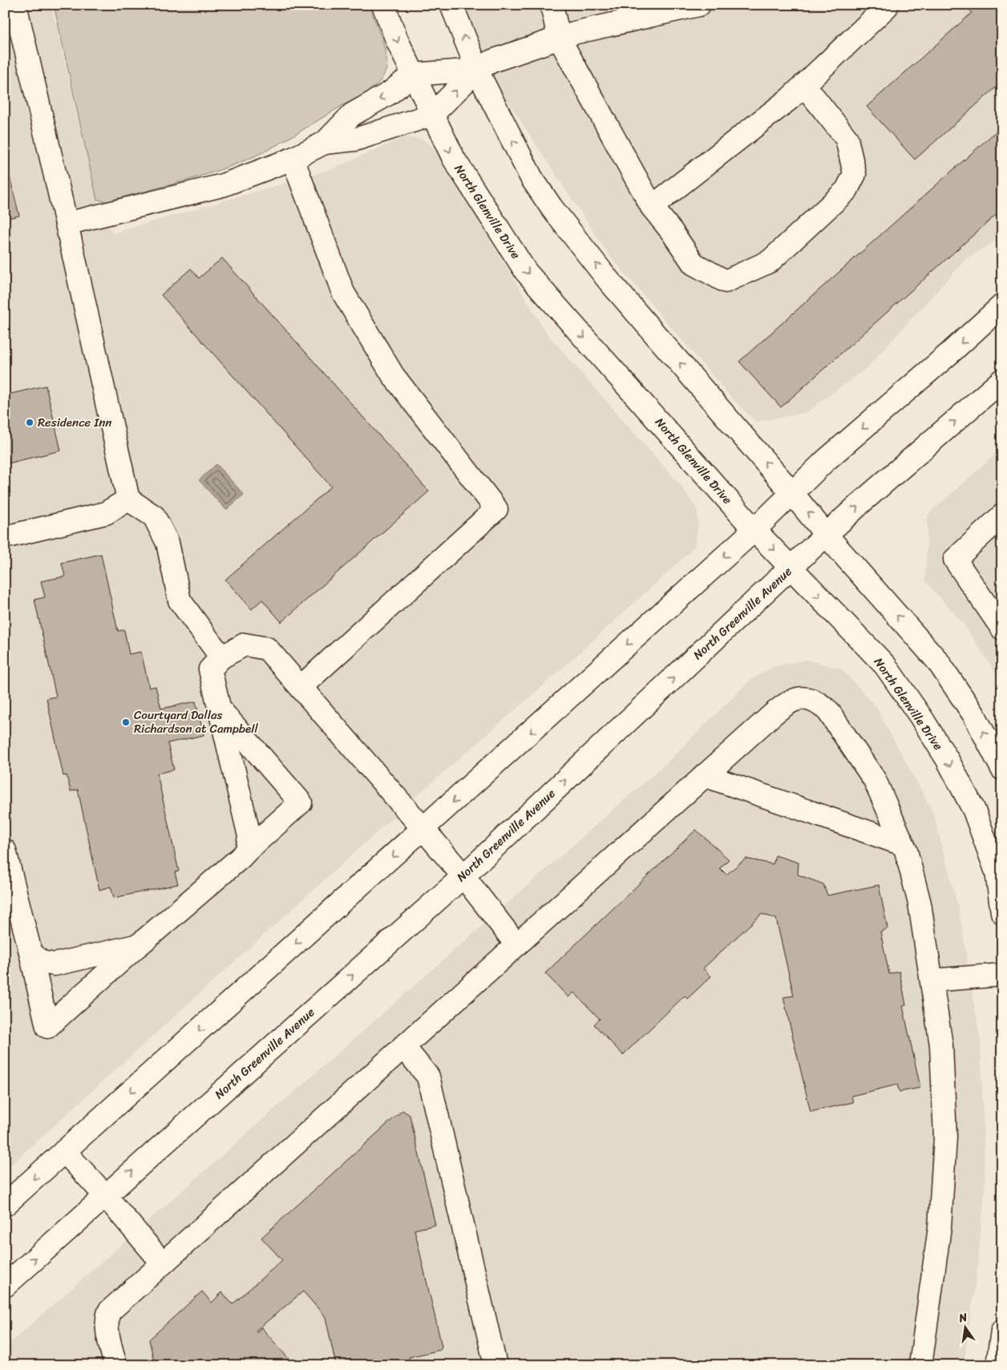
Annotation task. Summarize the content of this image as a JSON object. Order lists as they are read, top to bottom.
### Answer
{
  "streets": {
    "main road": ["North Glenville Drive", "North Greenville Avenue"]
  },
  "crossings": [
    ["North Glenville Drive", "North Greenville Avenue"]
  ],
  "places": ["Residence Inn", "Courtyard Dallas Richardson at Campbell"],
  "north": "top"
}
